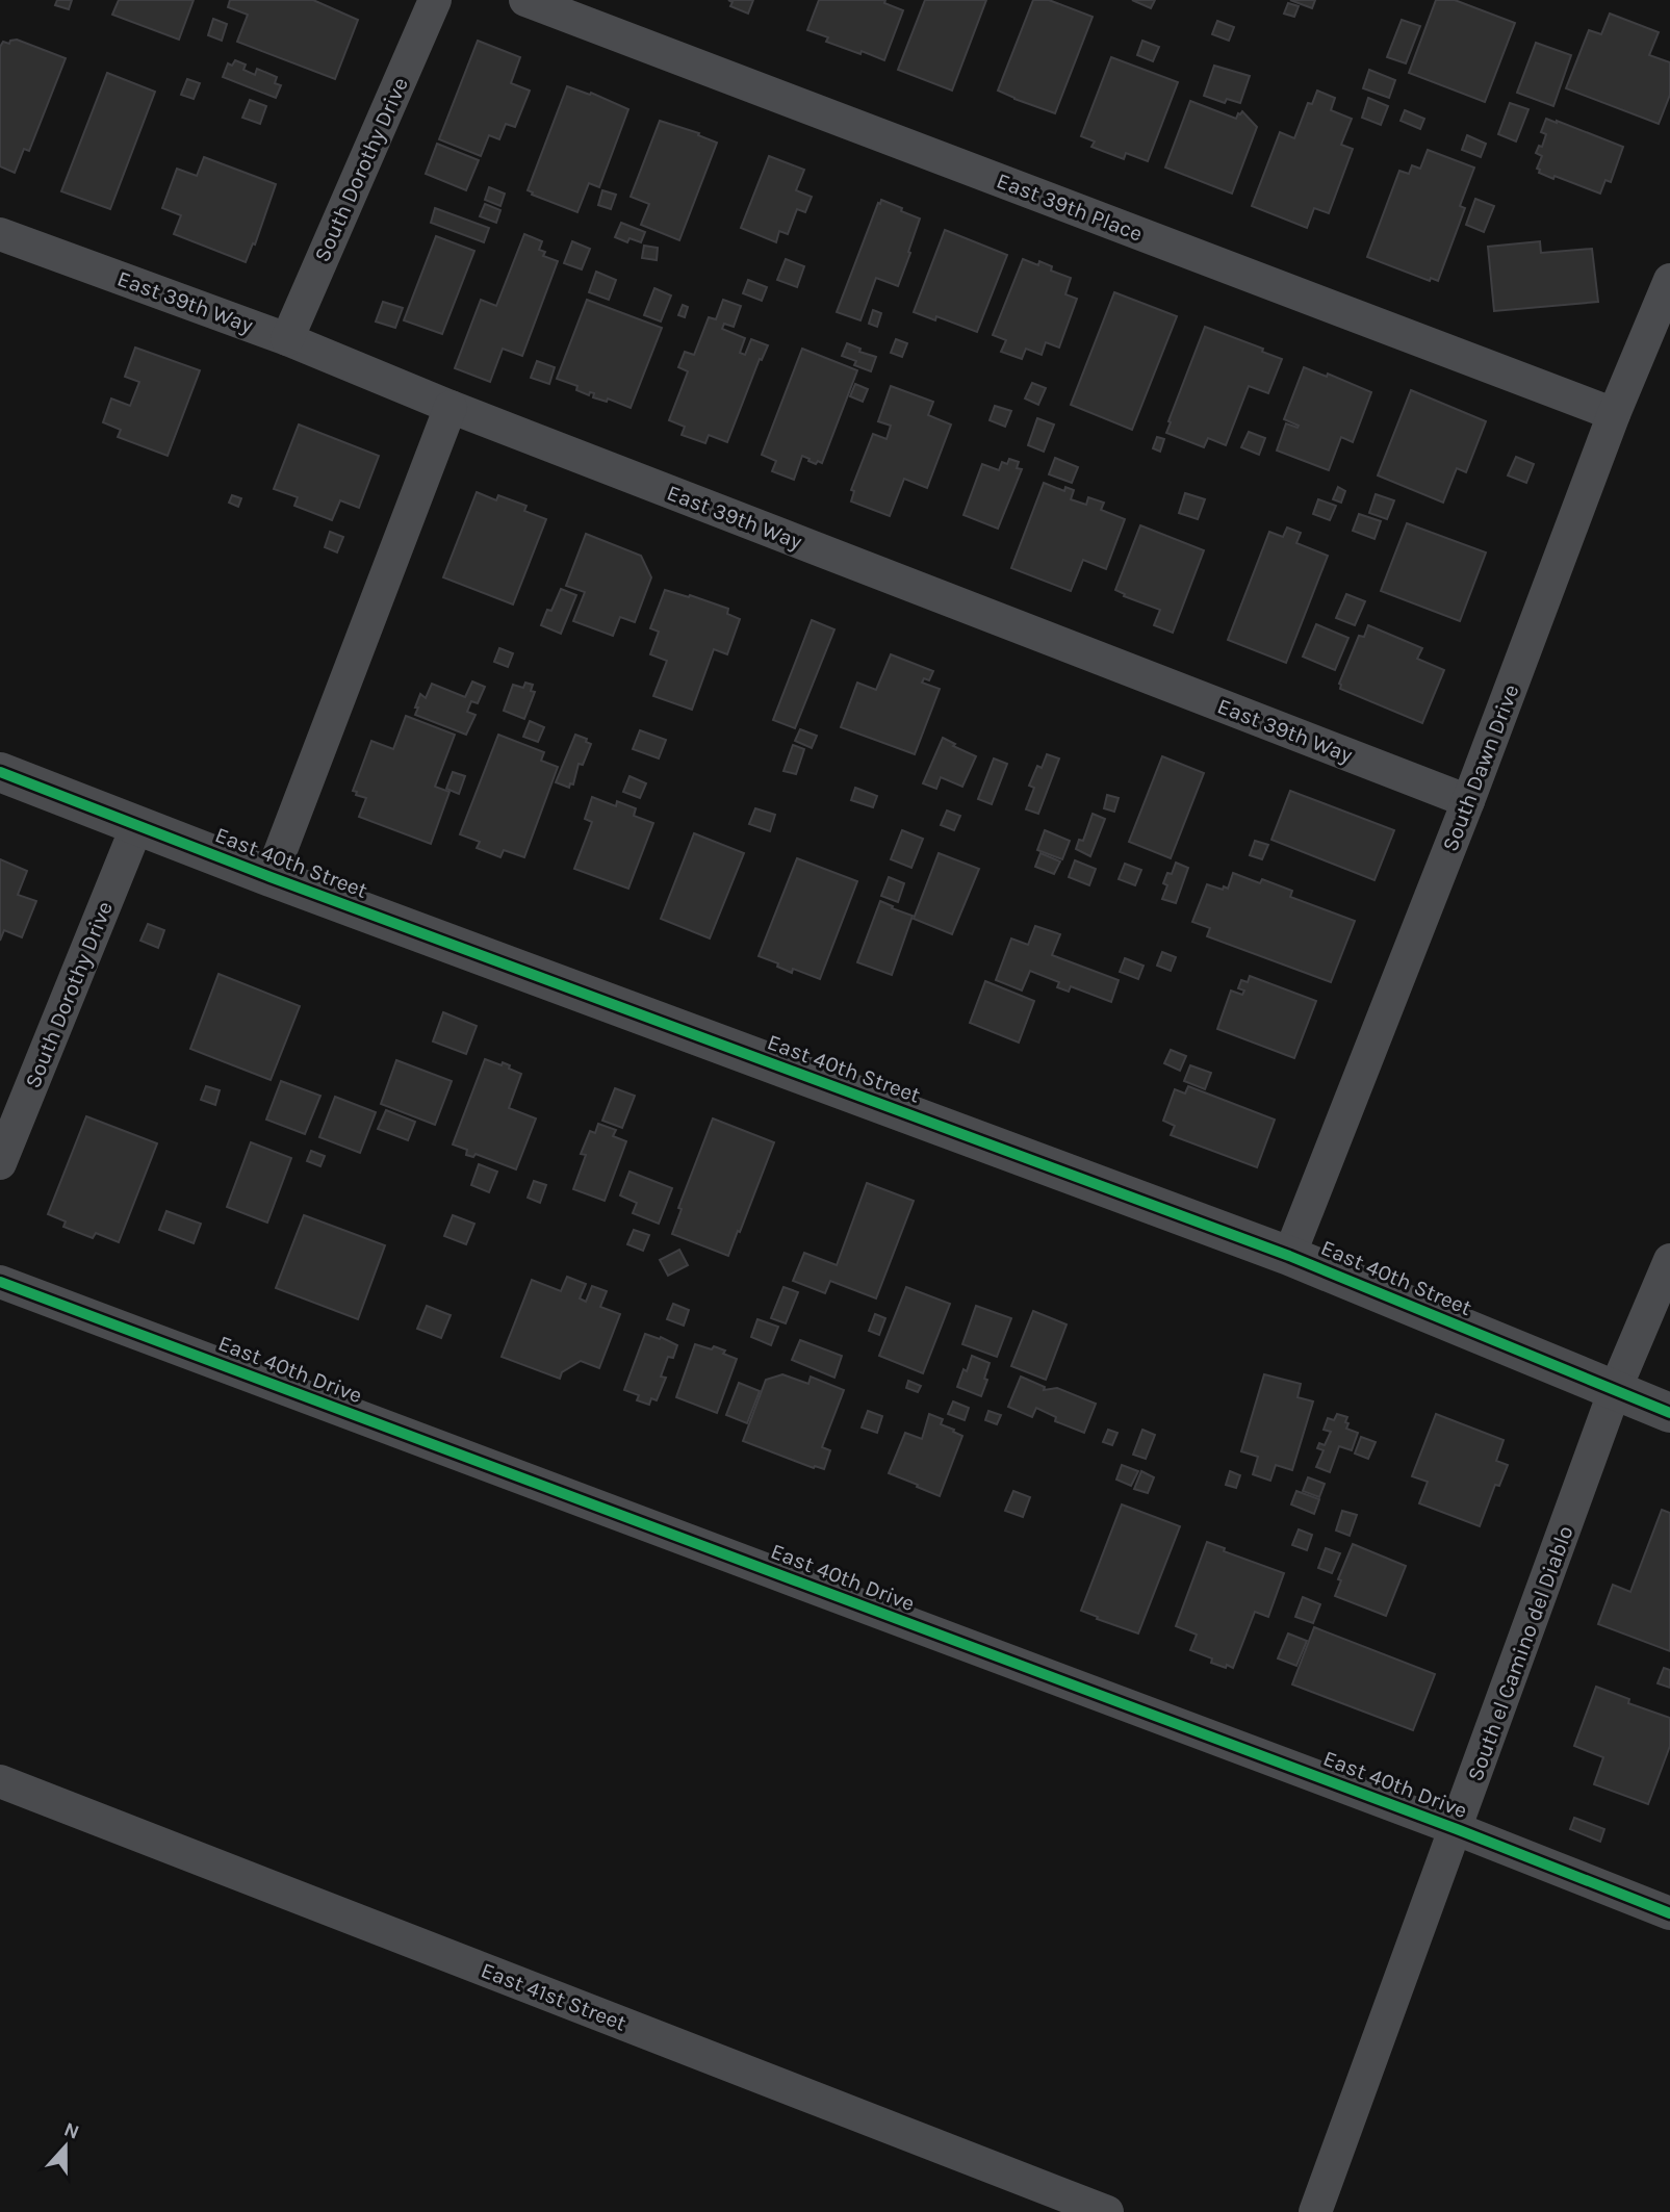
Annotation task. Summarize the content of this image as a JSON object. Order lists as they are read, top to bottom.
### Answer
{
  "streets": {
    "street": [
      "South Dorothy Drive",
      "East 39th Place",
      "East 39th Way",
      "South Dawn Drive",
      "East 40th Street",
      "East 40th Drive",
      "South el Camino del Diablo",
      "East 41st Street"
    ]
  },
  "crossings": [
    ["South Dorothy Drive", "East 39th Way"],
    ["South Dorothy Drive", "East 40th Street"],
    ["East 39th Place", "South Dawn Drive"],
    ["East 39th Way", "South Dawn Drive"],
    ["South Dawn Drive", "East 40th Street"],
    ["East 40th Street", "South el Camino del Diablo"],
    ["East 40th Drive", "South el Camino del Diablo"]
  ],
  "north": "top"
}
